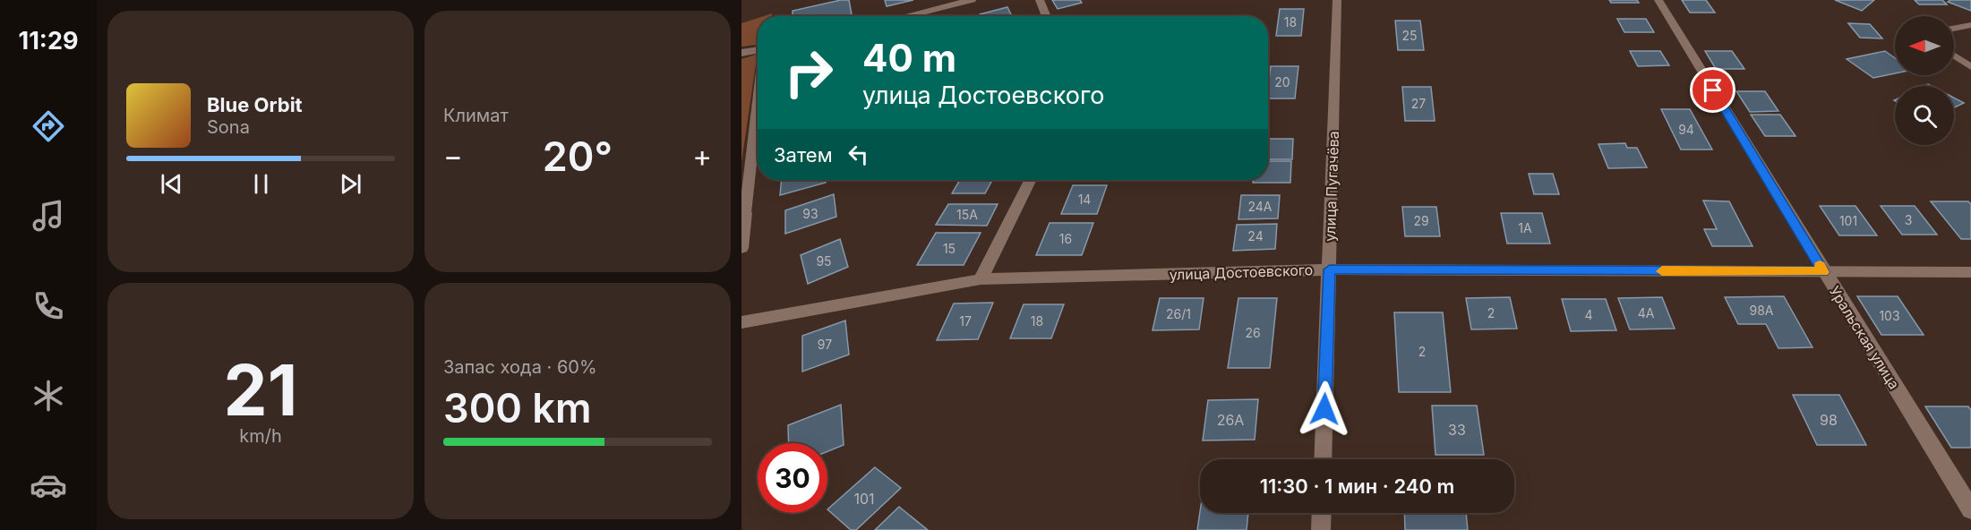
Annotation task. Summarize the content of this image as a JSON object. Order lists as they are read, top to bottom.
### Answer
{
  "streets": {
    "street": ["улица Пугачёва", "улица Достоевского", "Уральская улица"]
  },
  "crossings": [
    ["улица Пугачёва", "улица Достоевского"],
    ["улица Достоевского", "Уральская улица"]
  ],
  "house_numbers": [
    "18",
    "25",
    "20",
    "27",
    "94",
    "14",
    "24А",
    "93",
    "15А",
    "3",
    "29",
    "101",
    "1А",
    "24",
    "16",
    "15",
    "95",
    "98А",
    "2",
    "4А",
    "26/1",
    "4",
    "103",
    "17",
    "18",
    "26",
    "97",
    "2",
    "26А",
    "98",
    "33",
    "101"
  ],
  "north": "left",
  "page": {
    "tabs": "11:29",
    "tile": [
      "Климат",
      ["21", "km/h"],
      ["Запас хода · 60%", "300 km"]
    ],
    "turn": ["40 m", "улица Достоевского"],
    "song": ["Blue Orbit", "Sona"],
    "then": "Затем",
    "heat": ["−", "20°", "+"],
    "limit": "30",
    "trip": "11:30 · 1 мин · 240 m"
  }
}
